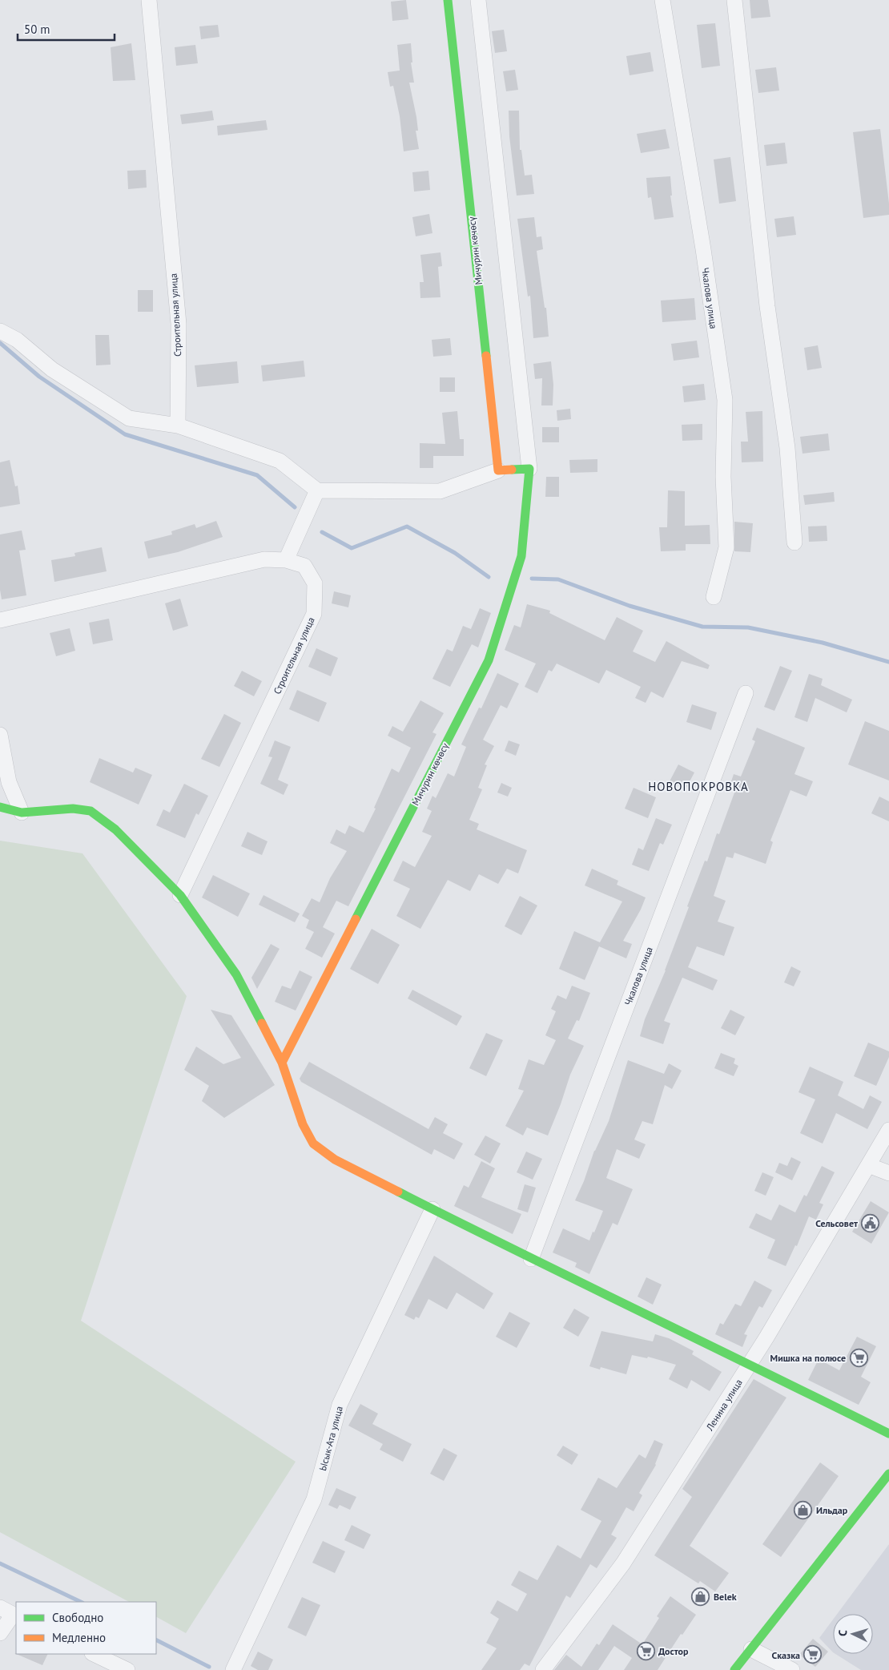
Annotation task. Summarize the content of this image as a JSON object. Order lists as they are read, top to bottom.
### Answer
{
  "streets": {
    "street": [
      "Мичурин көчөсү",
      "Чкалова улица",
      "Строительная улица",
      "Ленина улица",
      "Ысык-Ата улица"
    ]
  },
  "districts": ["НОВОПОКРОВКА"],
  "places": {
    "public building": ["Сельсовет"],
    "supermarket": ["Мишка на полюсе", "Достор", "Сказка"],
    "shop": ["Ильдар", "Belek"]
  },
  "legend": ["Свободно", "Медленно"],
  "scale_bar": "50 m",
  "north": "left"
}
